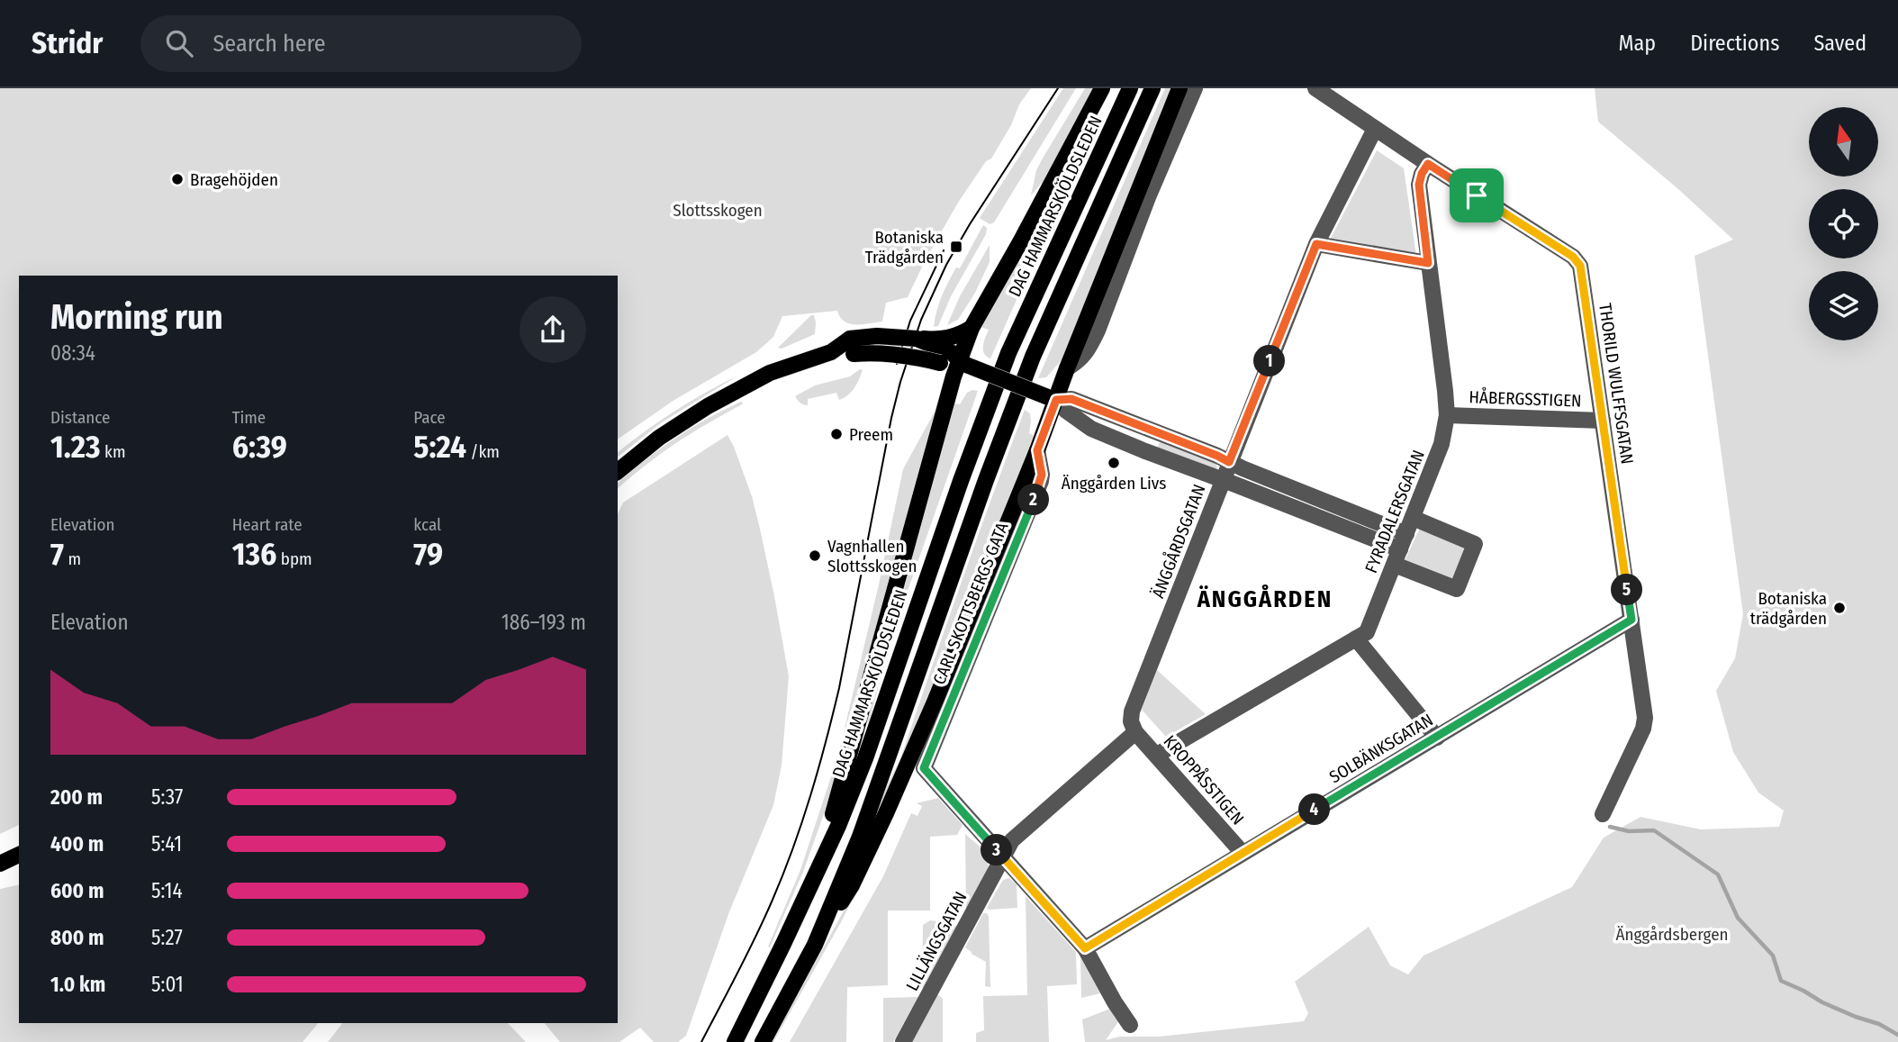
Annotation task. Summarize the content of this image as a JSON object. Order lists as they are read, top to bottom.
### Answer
{
  "streets": {
    "main road": ["DAG HAMMARSKJÖLDSLEDEN"],
    "street": [
      "THORILD WULFFSGATAN",
      "HÅBERGSSTIGEN",
      "FYRADALERSGATAN",
      "ÄNGGÅRDSGATAN",
      "CARL SKOTTSBERGS GATA",
      "SOLBÄNKSGATAN",
      "KROPPÅSSTIGEN",
      "LILLÄNGSGATAN"
    ]
  },
  "crossings": [
    ["THORILD WULFFSGATAN", "HÅBERGSSTIGEN"],
    ["THORILD WULFFSGATAN", "FYRADALERSGATAN"],
    ["THORILD WULFFSGATAN", "ÄNGGÅRDSGATAN"],
    ["THORILD WULFFSGATAN", "SOLBÄNKSGATAN"],
    ["HÅBERGSSTIGEN", "FYRADALERSGATAN"],
    ["FYRADALERSGATAN", "KROPPÅSSTIGEN"],
    ["ÄNGGÅRDSGATAN", "KROPPÅSSTIGEN"],
    ["CARL SKOTTSBERGS GATA", "LILLÄNGSGATAN"],
    ["SOLBÄNKSGATAN", "KROPPÅSSTIGEN"]
  ],
  "districts": ["ÄNGGÅRDEN"],
  "parks": ["Slottsskogen", "Änggårdsbergen"],
  "places": {
    "other": [
      "Bragehöjden",
      "Preem",
      "Änggården Livs",
      "Vagnhallen Slottsskogen",
      "Botaniska trädgården"
    ],
    "transit": ["Botaniska Trädgården"]
  },
  "north": "top",
  "page": {
    "header": "Stridr",
    "search": "Search here",
    "nav": ["Map", "Directions", "Saved"],
    "heading": ["Morning run", "08:34"],
    "pins": [
      "1",
      "2",
      "5",
      "4",
      "3"
    ],
    "stats": [
      ["Distance", "1.23 km"],
      ["Time", "6:39"],
      ["Pace", "5:24 /km"],
      ["Elevation", "7 m"],
      ["Heart rate", "136 bpm"],
      ["kcal", "79"]
    ],
    "chart": ["Elevation", "186–193 m"],
    "list": [
      {
        "name": "200 m",
        "note": "5:37"
      },
      {
        "name": "400 m",
        "note": "5:41"
      },
      {
        "name": "600 m",
        "note": "5:14"
      },
      {
        "name": "800 m",
        "note": "5:27"
      },
      {
        "name": "1.0 km",
        "note": "5:01"
      }
    ]
  }
}
